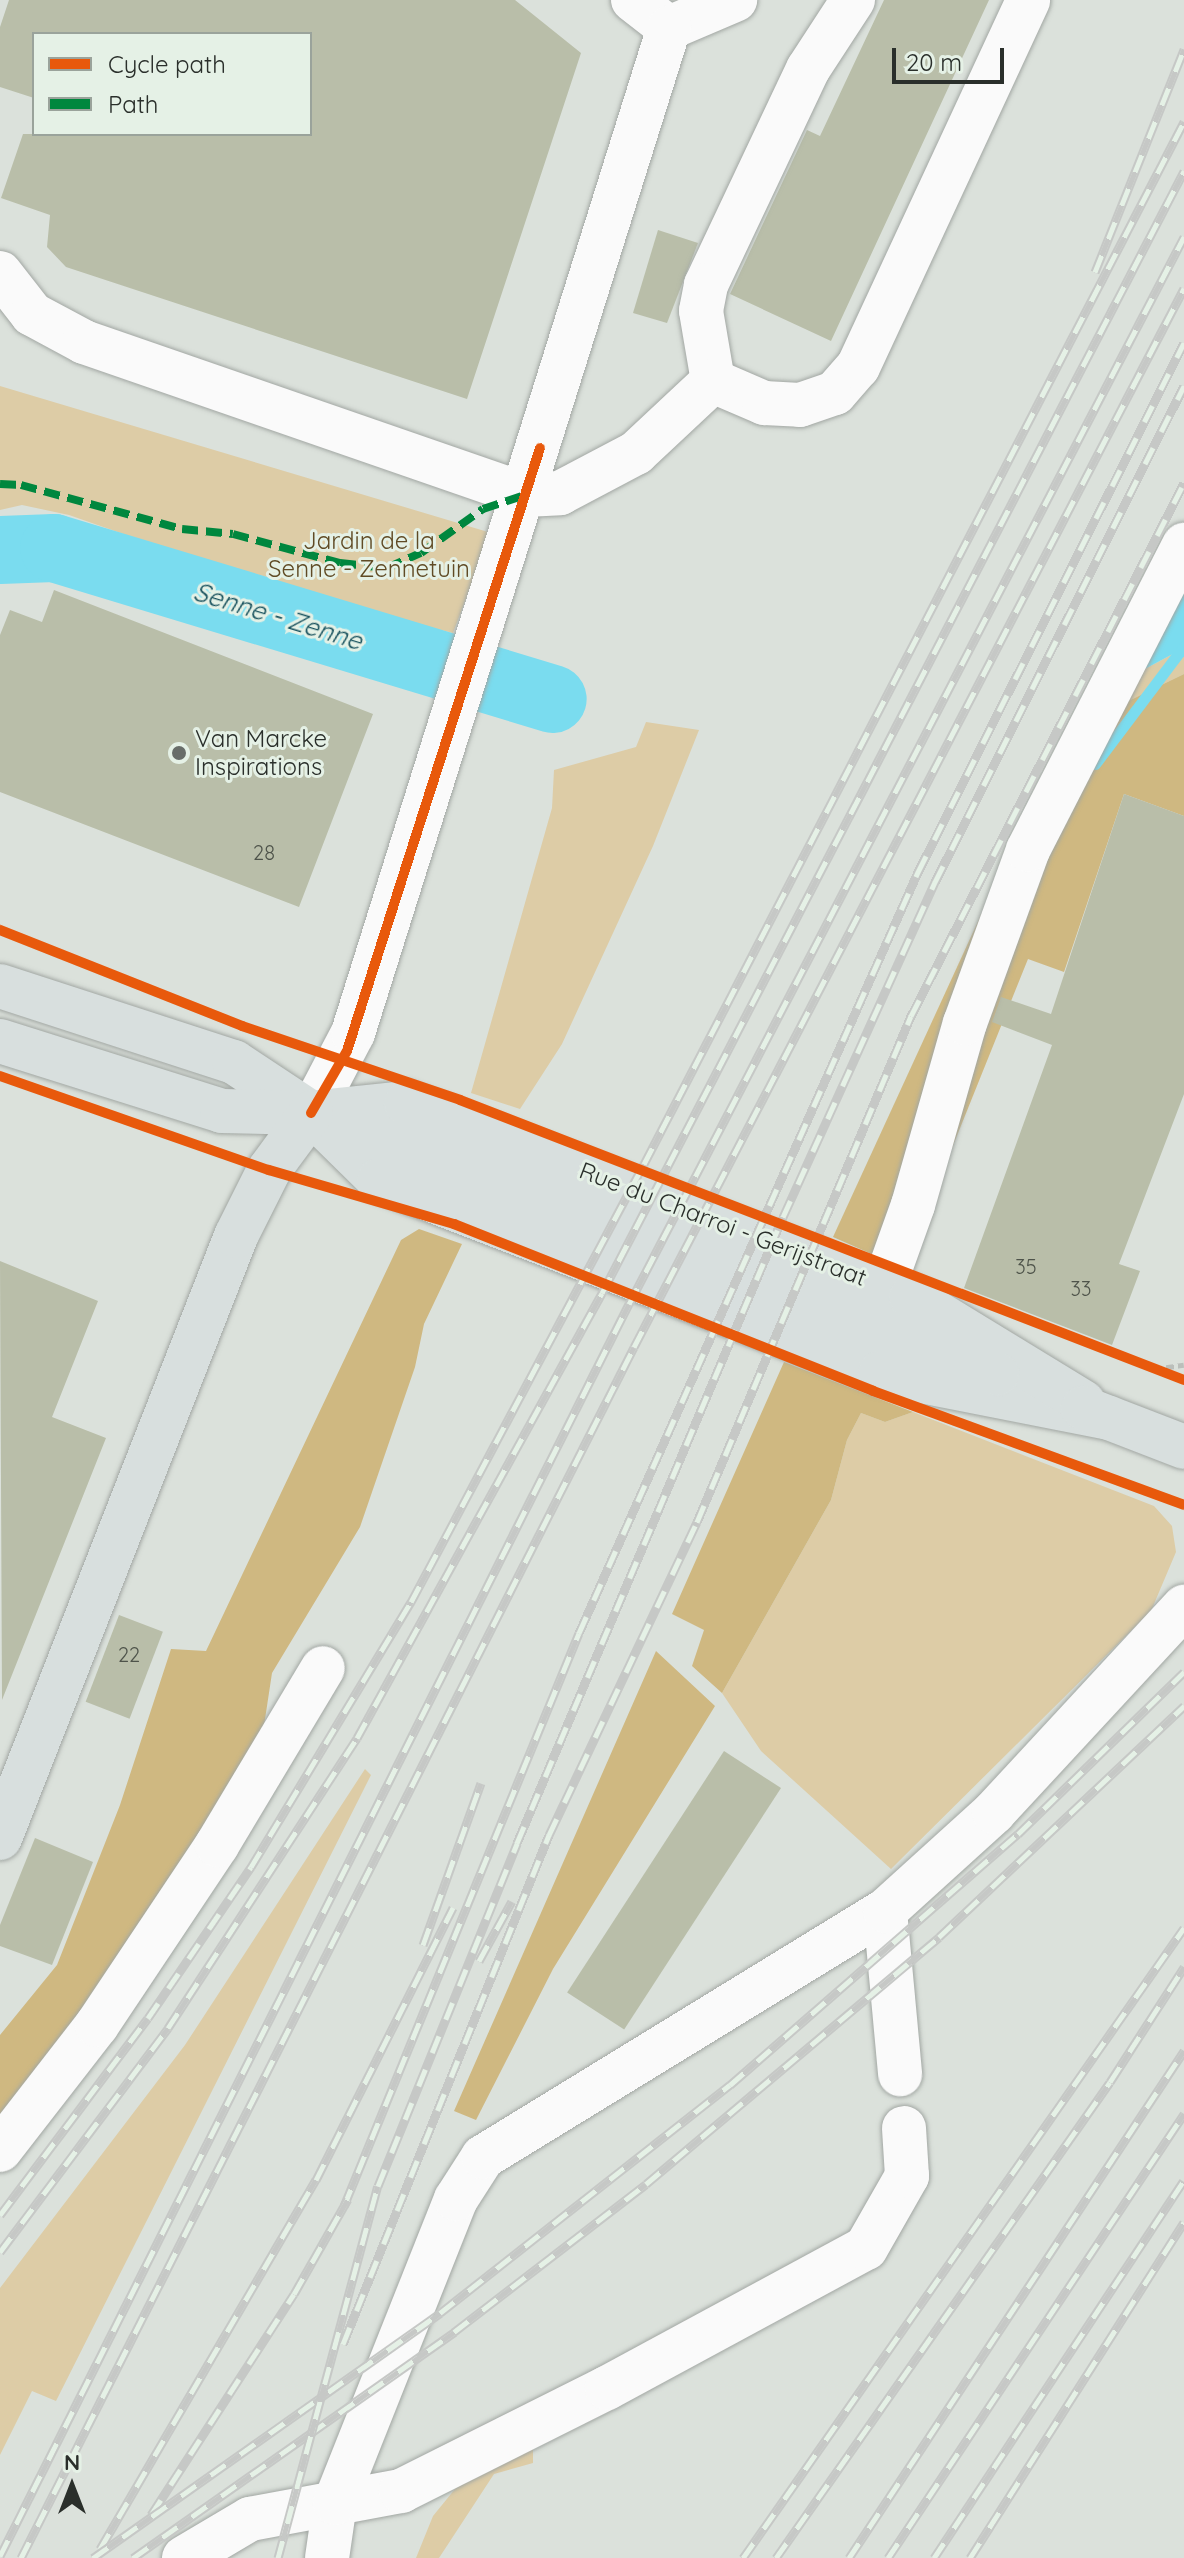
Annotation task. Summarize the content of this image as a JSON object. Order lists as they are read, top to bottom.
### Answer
{
  "streets": {
    "main road": ["Rue du Charroi - Gerijstraat"]
  },
  "water": ["Senne - Zenne"],
  "parks": ["Jardin de la Senne - Zennetuin"],
  "places": ["Van Marcke Inspirations"],
  "house_numbers": [
    "28",
    "35",
    "33",
    "22"
  ],
  "legend": ["Cycle path", "Path"],
  "scale_bar": "20 m",
  "north": "top"
}
